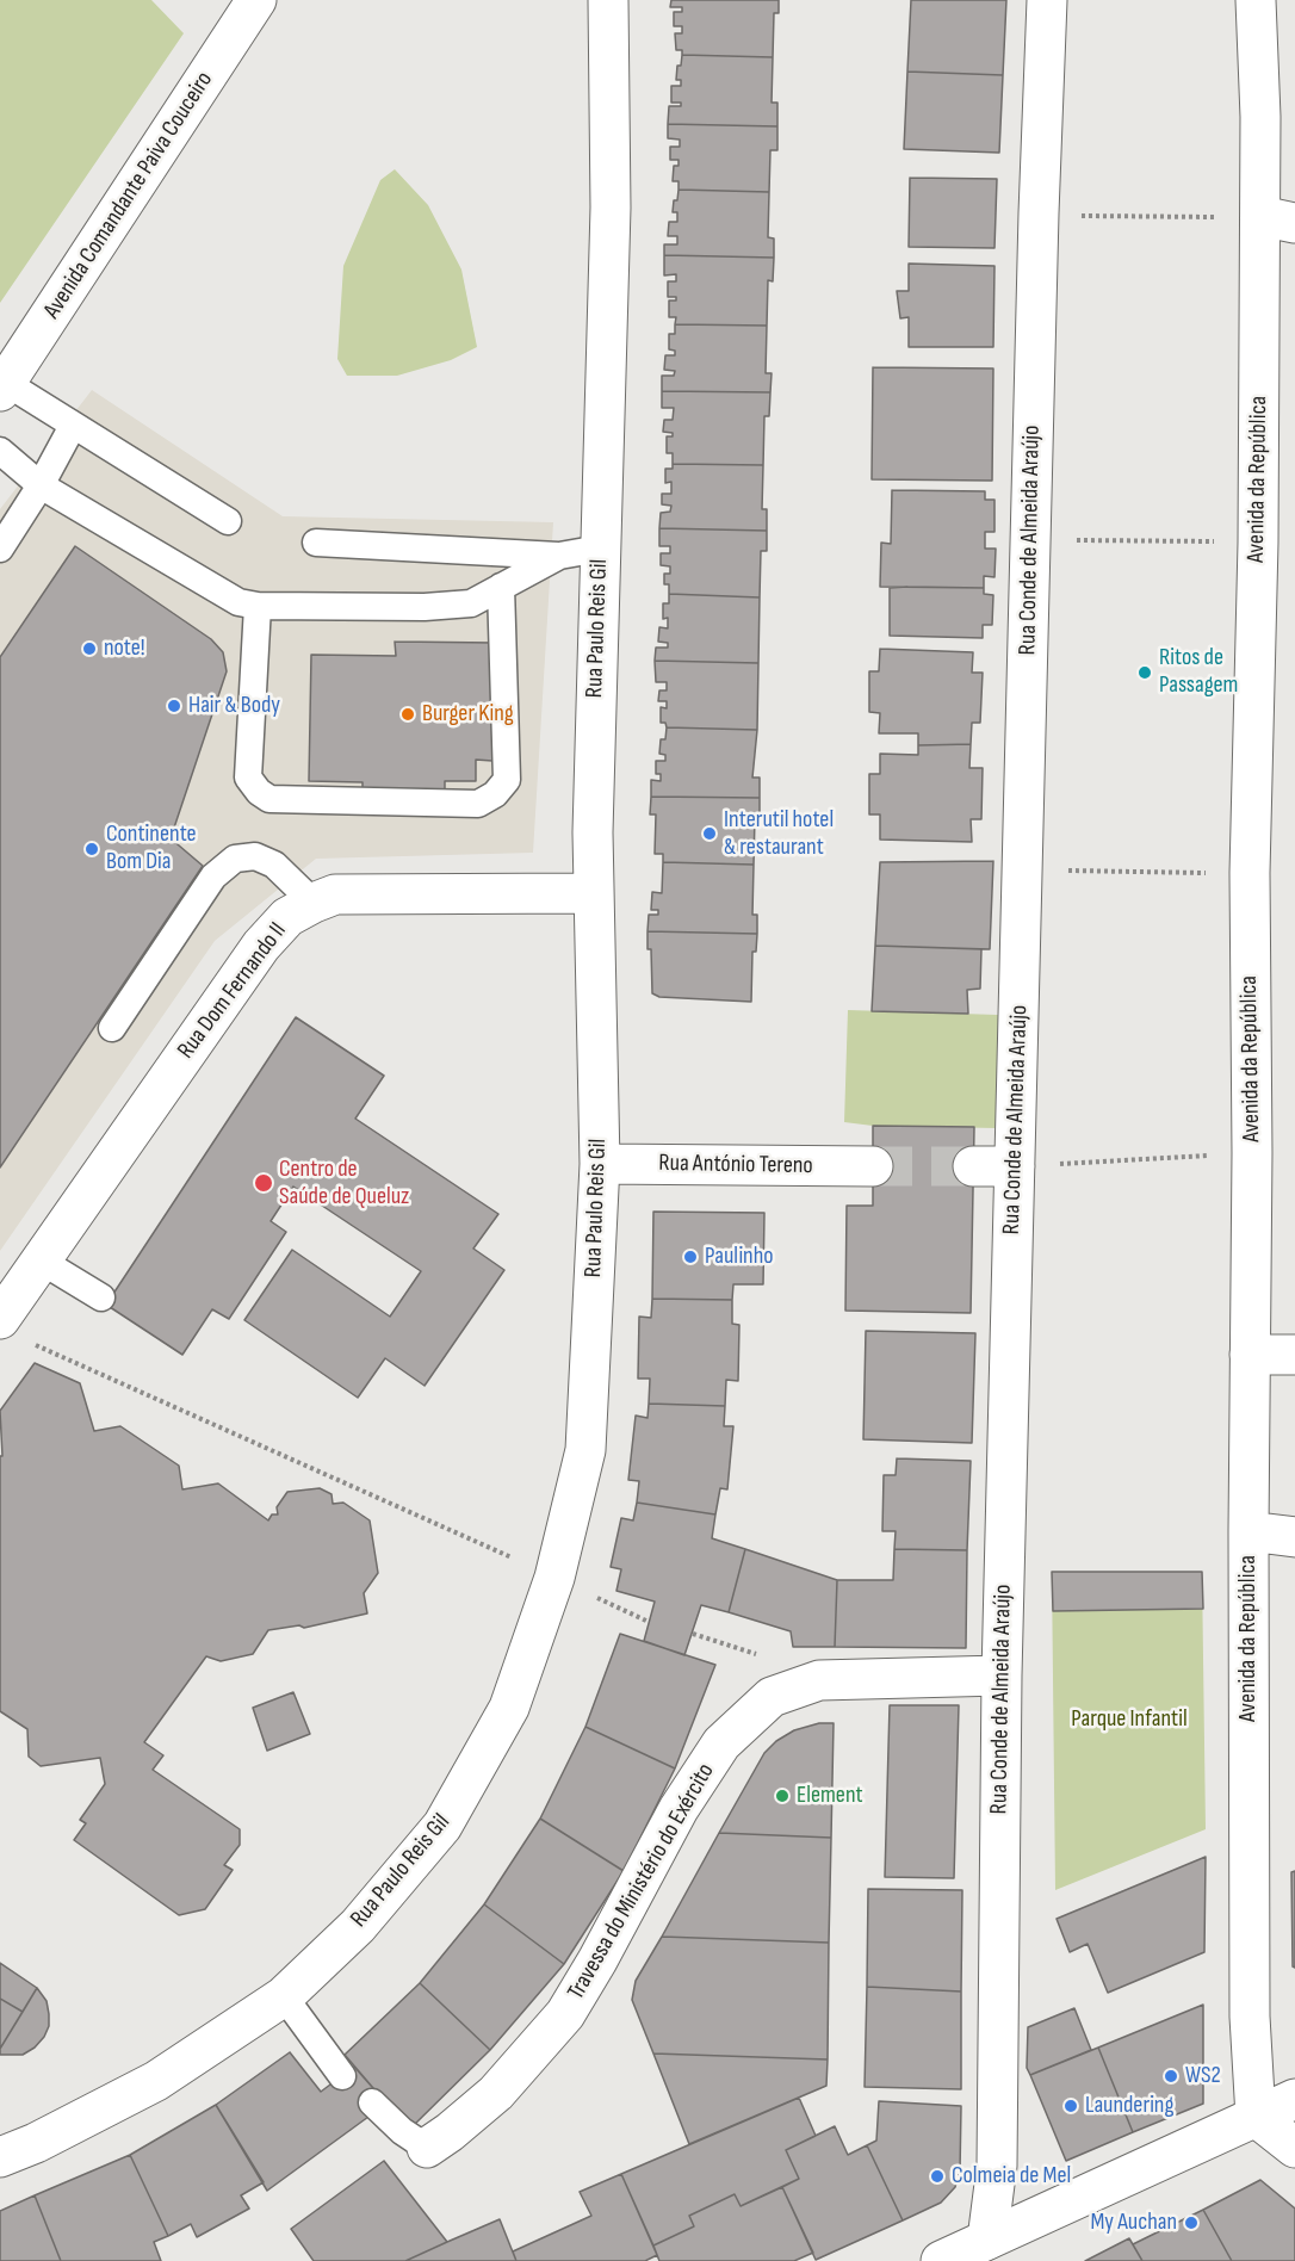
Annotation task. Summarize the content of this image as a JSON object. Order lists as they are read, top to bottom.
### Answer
{
  "streets": {
    "street": [
      "Avenida Comandante Paiva Couceiro",
      "Avenida da República",
      "Rua Conde de Almeida Araújo",
      "Rua Paulo Reis Gil",
      "Rua Dom Fernando II",
      "Rua António Tereno",
      "Travessa do Ministério do Exército"
    ]
  },
  "crossings": [
    ["Rua Conde de Almeida Araújo", "Travessa do Ministério do Exército"],
    ["Rua Paulo Reis Gil", "Rua Dom Fernando II"],
    ["Rua Paulo Reis Gil", "Rua António Tereno"]
  ],
  "parks": ["Parque Infantil"],
  "places": [
    "note!",
    "Ritos de Passagem",
    "Hair & Body",
    "Burger King",
    "Interutil hotel & restaurant",
    "Continente Bom Dia",
    "Centro de Saúde de Queluz",
    "Paulinho",
    "Element",
    "WS2",
    "Laundering",
    "Colmeia de Mel",
    "My Auchan"
  ]
}
